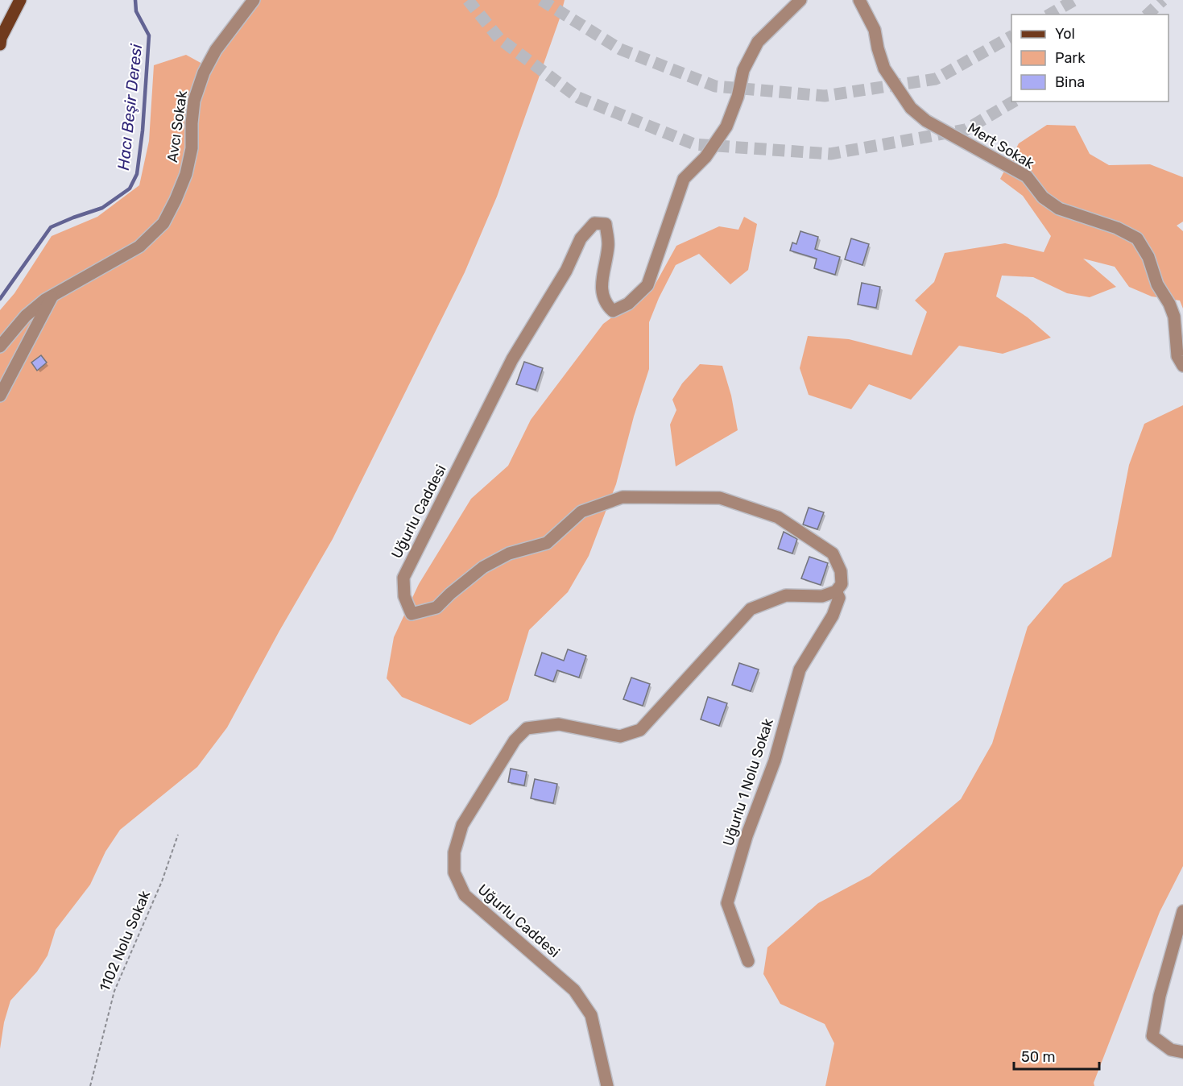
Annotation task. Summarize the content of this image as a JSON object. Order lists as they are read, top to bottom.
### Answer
{
  "streets": {
    "street": [
      "Avcı Sokak",
      "Mert Sokak",
      "Uğurlu Caddesi",
      "Uğurlu 1 Nolu Sokak"
    ],
    "path": ["1102 Nolu Sokak"]
  },
  "crossings": [
    ["Uğurlu Caddesi", "Uğurlu 1 Nolu Sokak"]
  ],
  "water": ["Hacı Beşir Deresi"],
  "legend": ["Yol", "Park", "Bina"],
  "scale_bar": "50 m"
}
